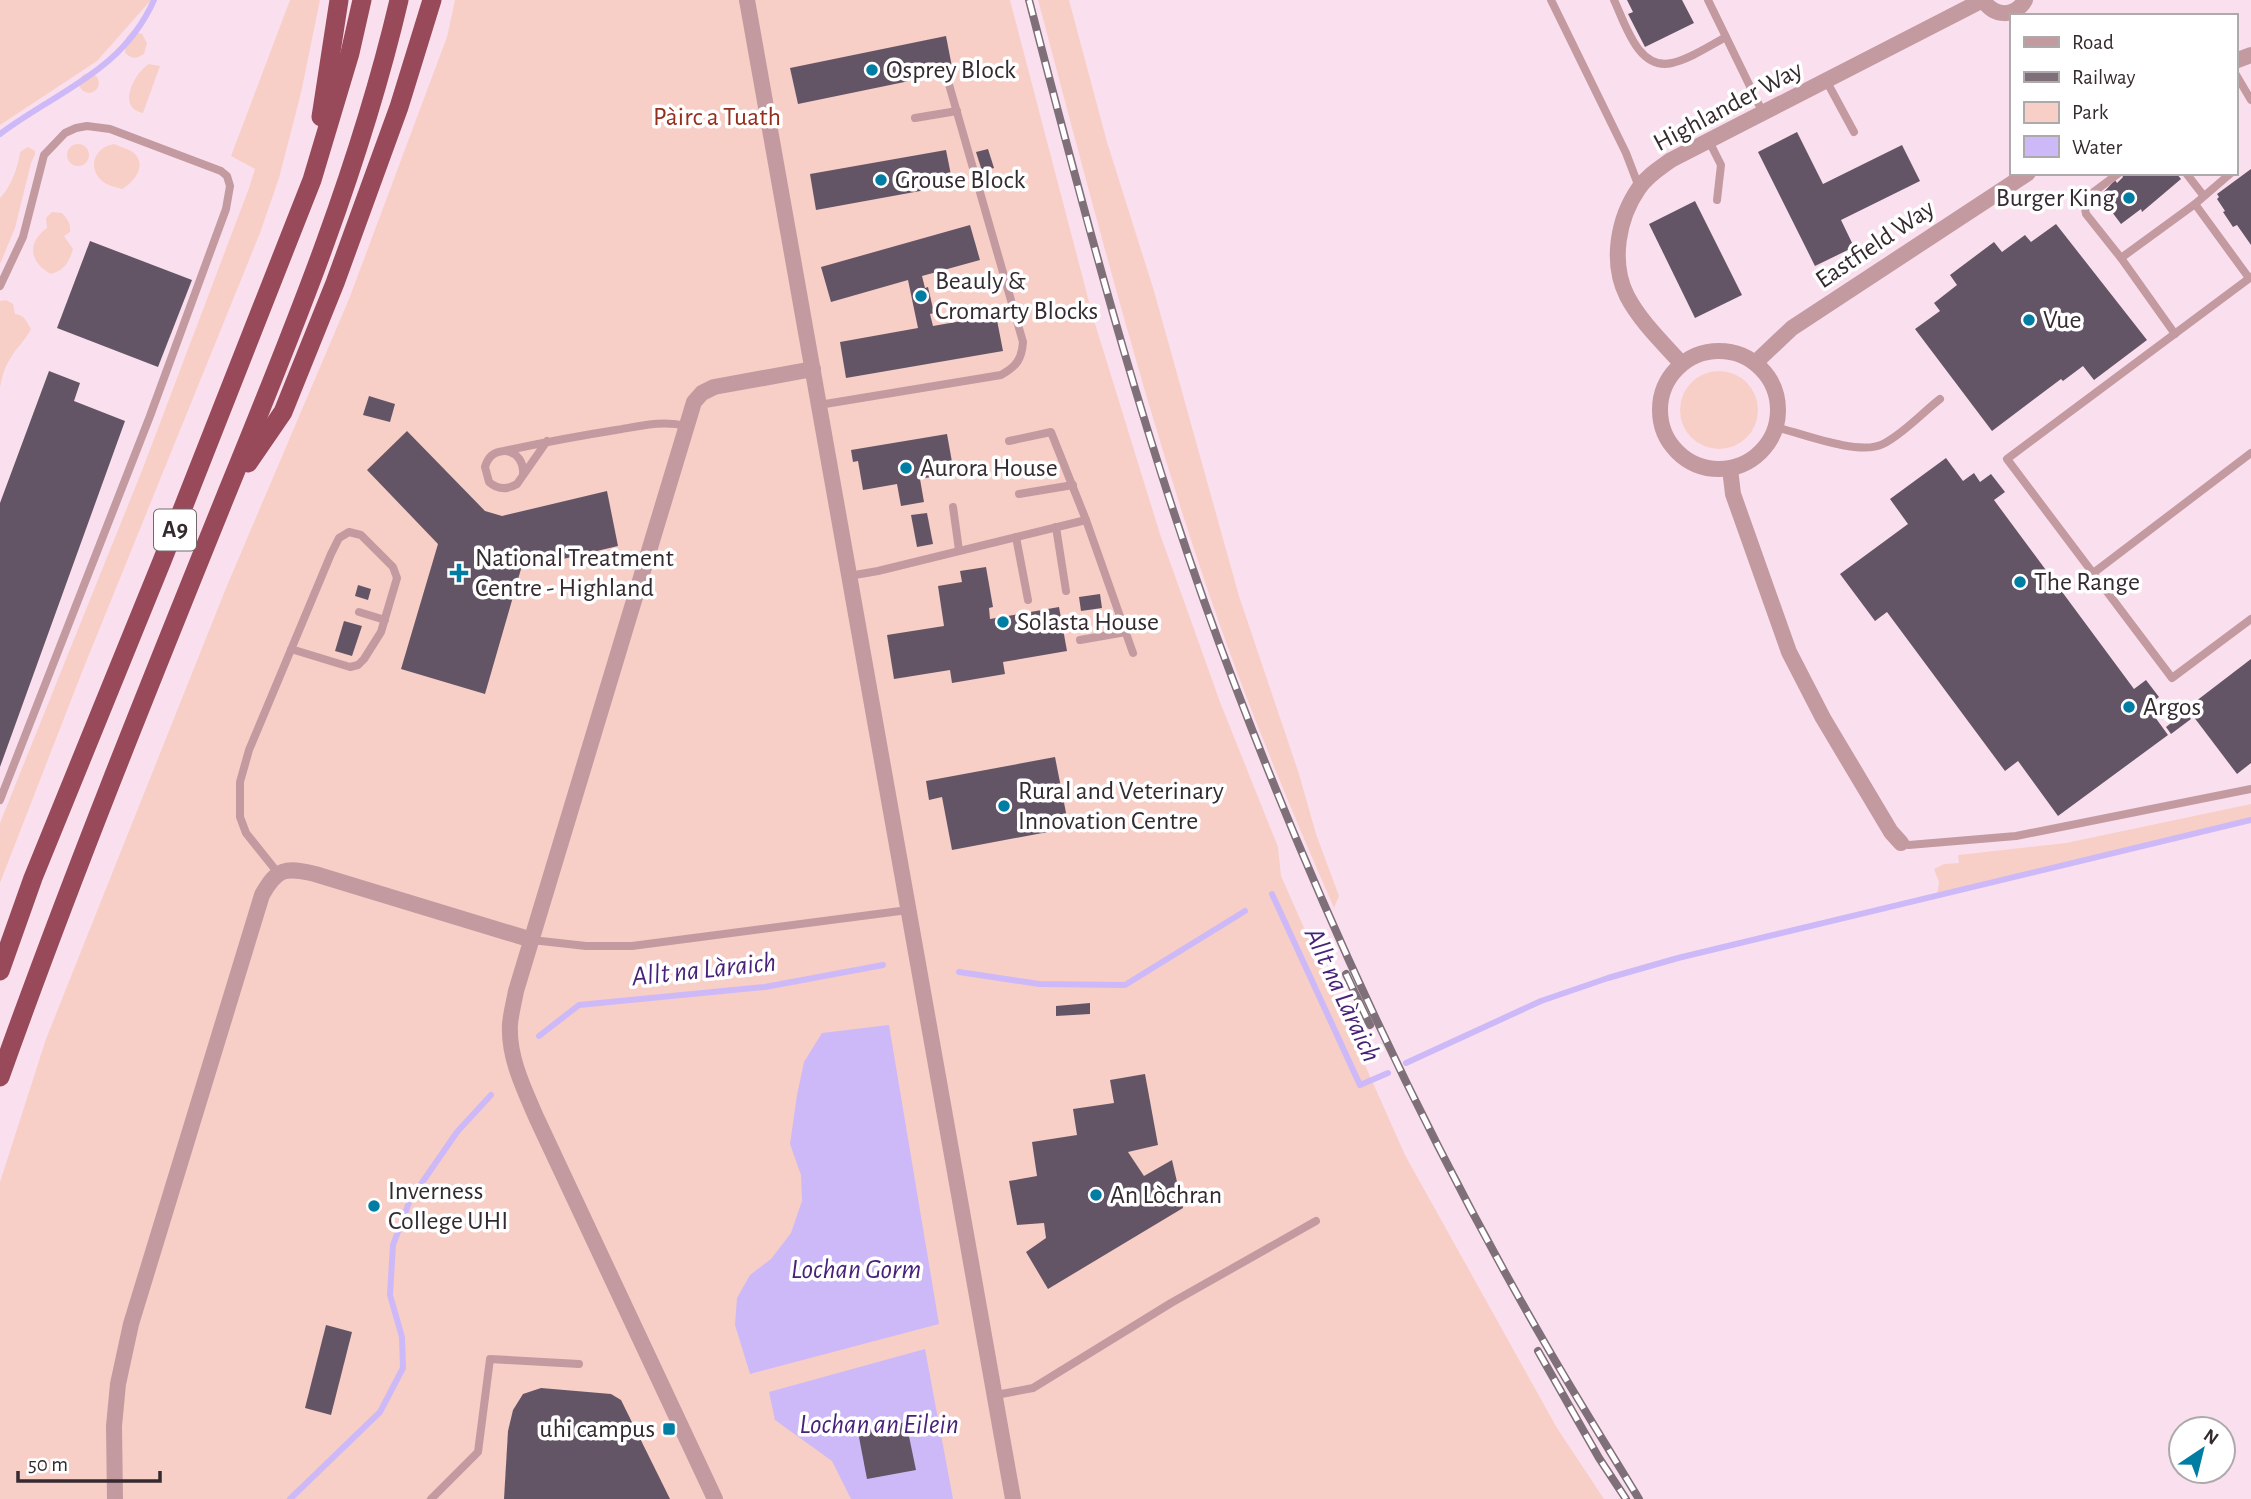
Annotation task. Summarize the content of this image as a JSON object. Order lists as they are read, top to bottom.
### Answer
{
  "streets": {
    "highway": ["A9"],
    "street": ["Highlander Way", "Eastfield Way"]
  },
  "crossings": [
    ["Highlander Way", "Eastfield Way"]
  ],
  "water": ["Allt na Làraich", "Lochan Gorm", "Lochan an Eilein"],
  "parks": ["Pàirc a Tuath"],
  "places": {
    "other": [
      "Osprey Block",
      "Grouse Block",
      "Burger King",
      "Beauly & Cromarty Blocks",
      "Vue",
      "Aurora House",
      "The Range",
      "Solasta House",
      "Argos",
      "Rural and Veterinary Innovation Centre",
      "An Lòchran",
      "Inverness College UHI"
    ],
    "health": ["National Treatment Centre - Highland"],
    "transit": ["uhi campus"]
  },
  "legend": [
    "Road",
    "Railway",
    "Park",
    "Water"
  ],
  "scale_bar": "50 m",
  "north": "top right"
}
